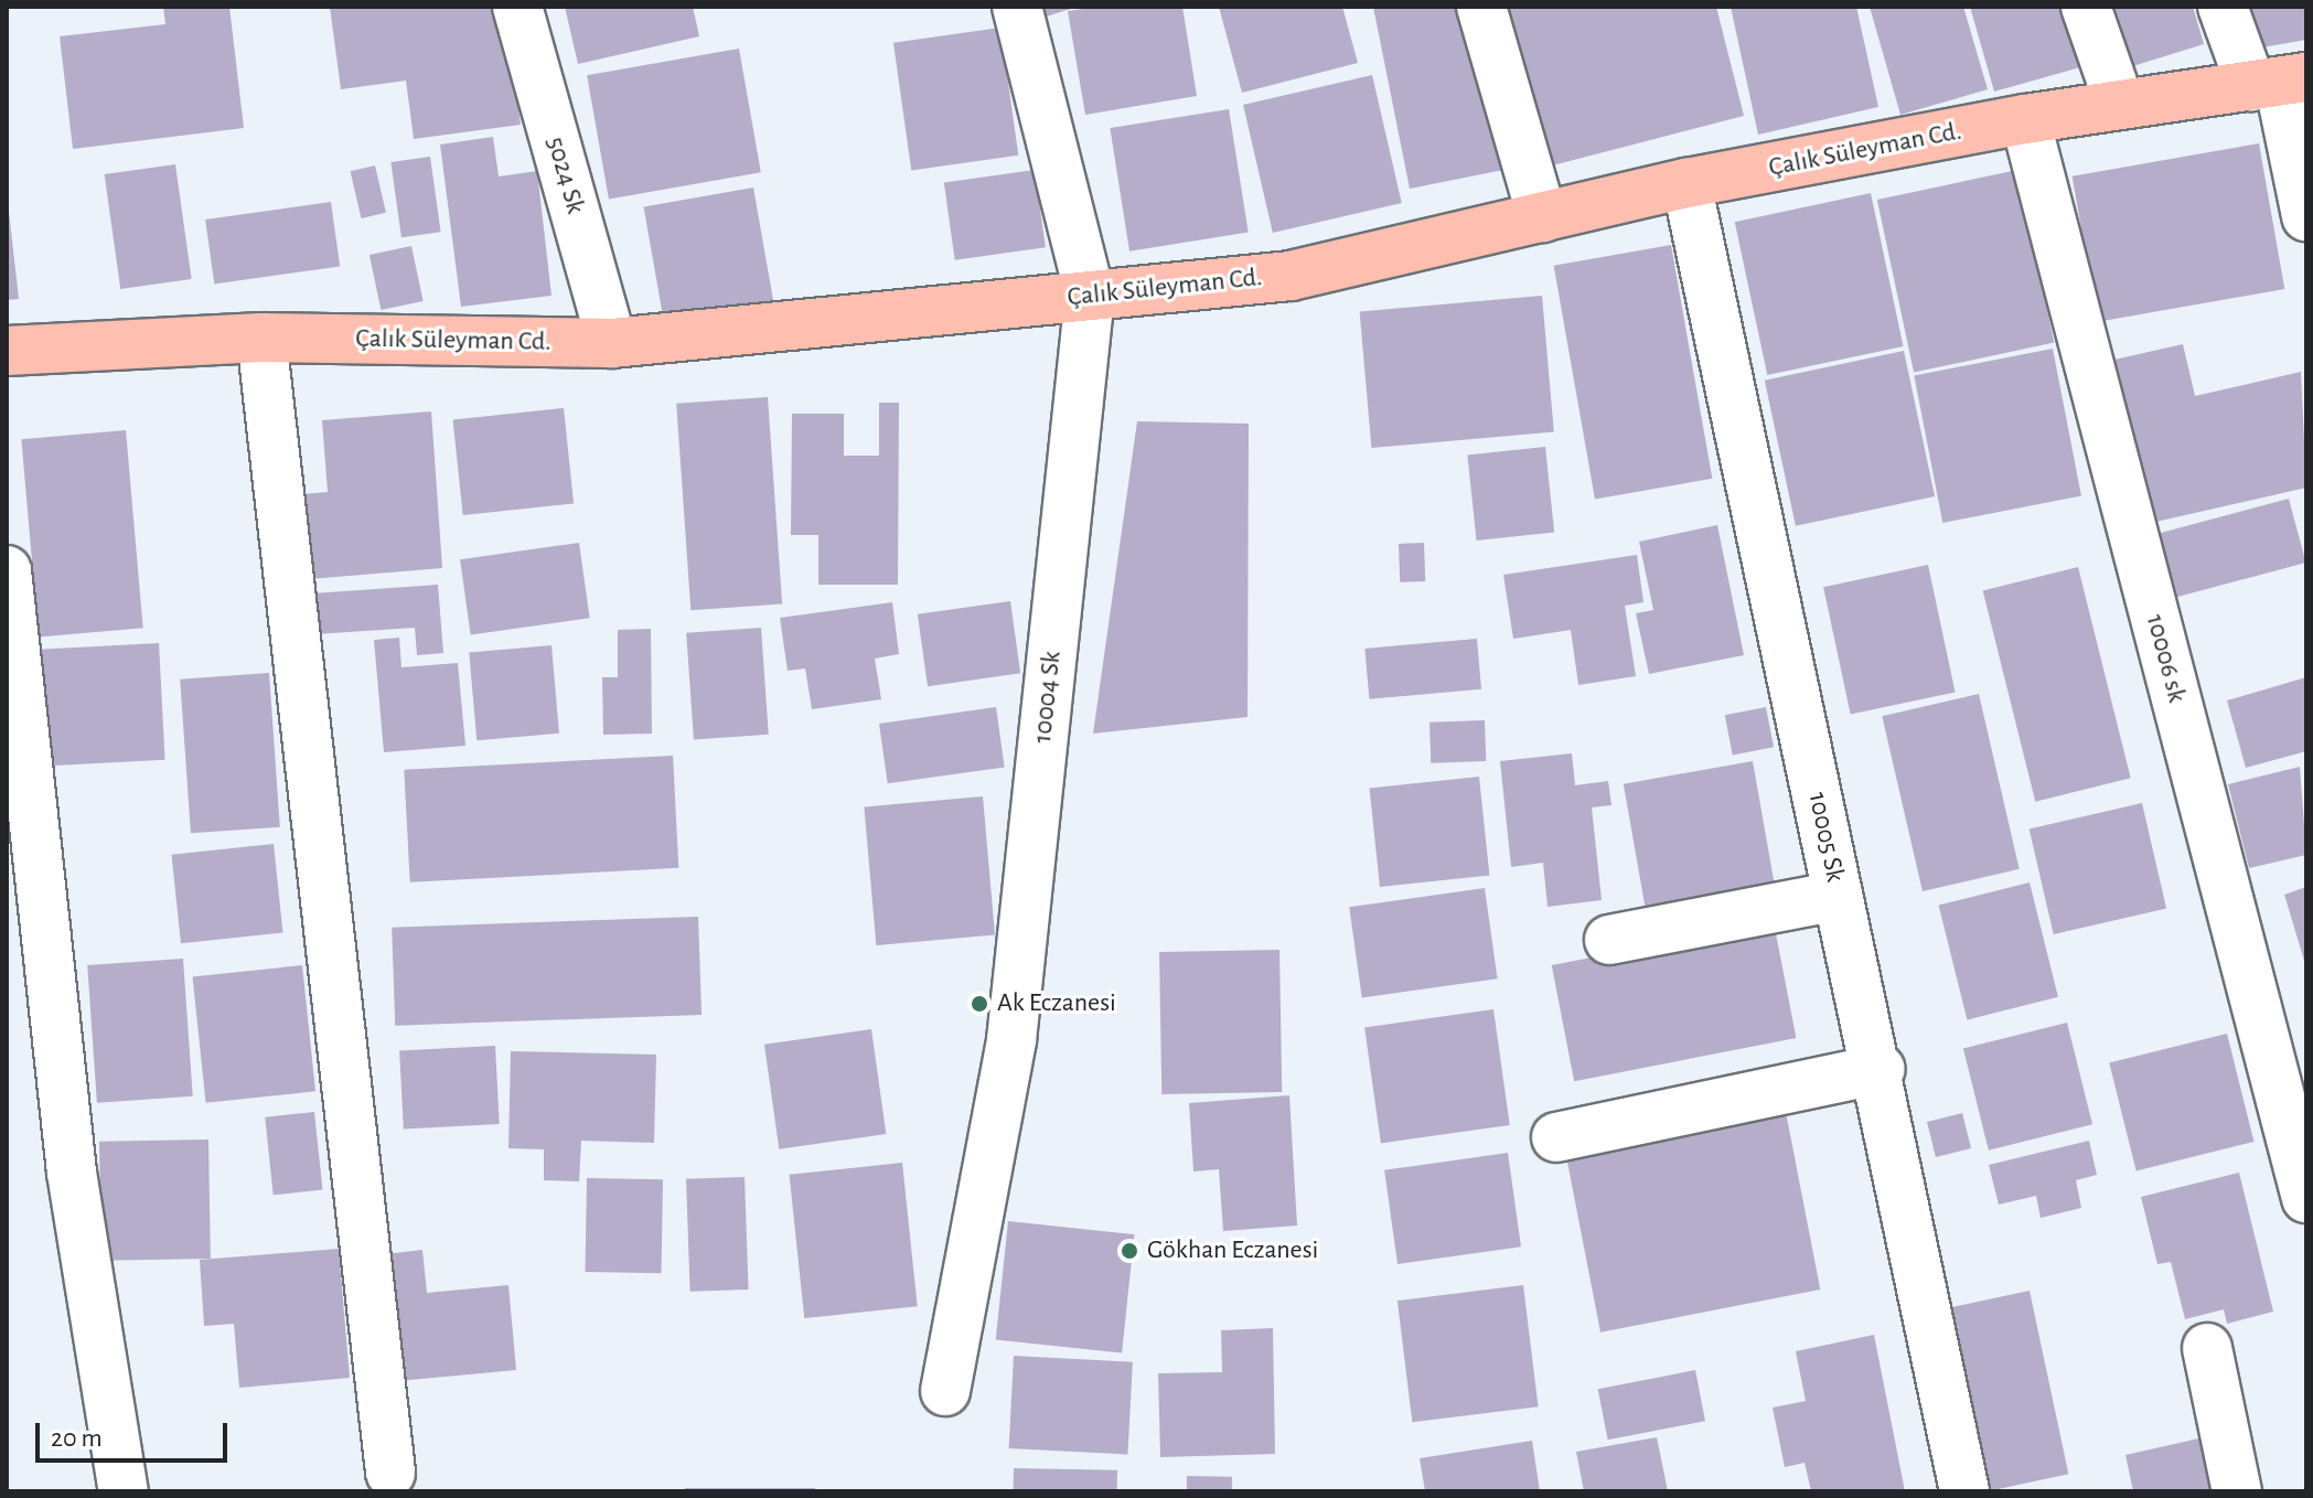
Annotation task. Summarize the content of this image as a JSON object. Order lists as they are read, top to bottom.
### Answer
{
  "streets": {
    "main road": ["Çalık Süleyman Cd."],
    "street": [
      "5024 Sk",
      "10006 sk",
      "10004 Sk",
      "10005 Sk"
    ]
  },
  "crossings": [
    ["Çalık Süleyman Cd.", "5024 Sk"],
    ["Çalık Süleyman Cd.", "10006 sk"],
    ["Çalık Süleyman Cd.", "10004 Sk"],
    ["Çalık Süleyman Cd.", "10005 Sk"]
  ],
  "places": ["Ak Eczanesi", "Gökhan Eczanesi"],
  "scale_bar": "20 m"
}
